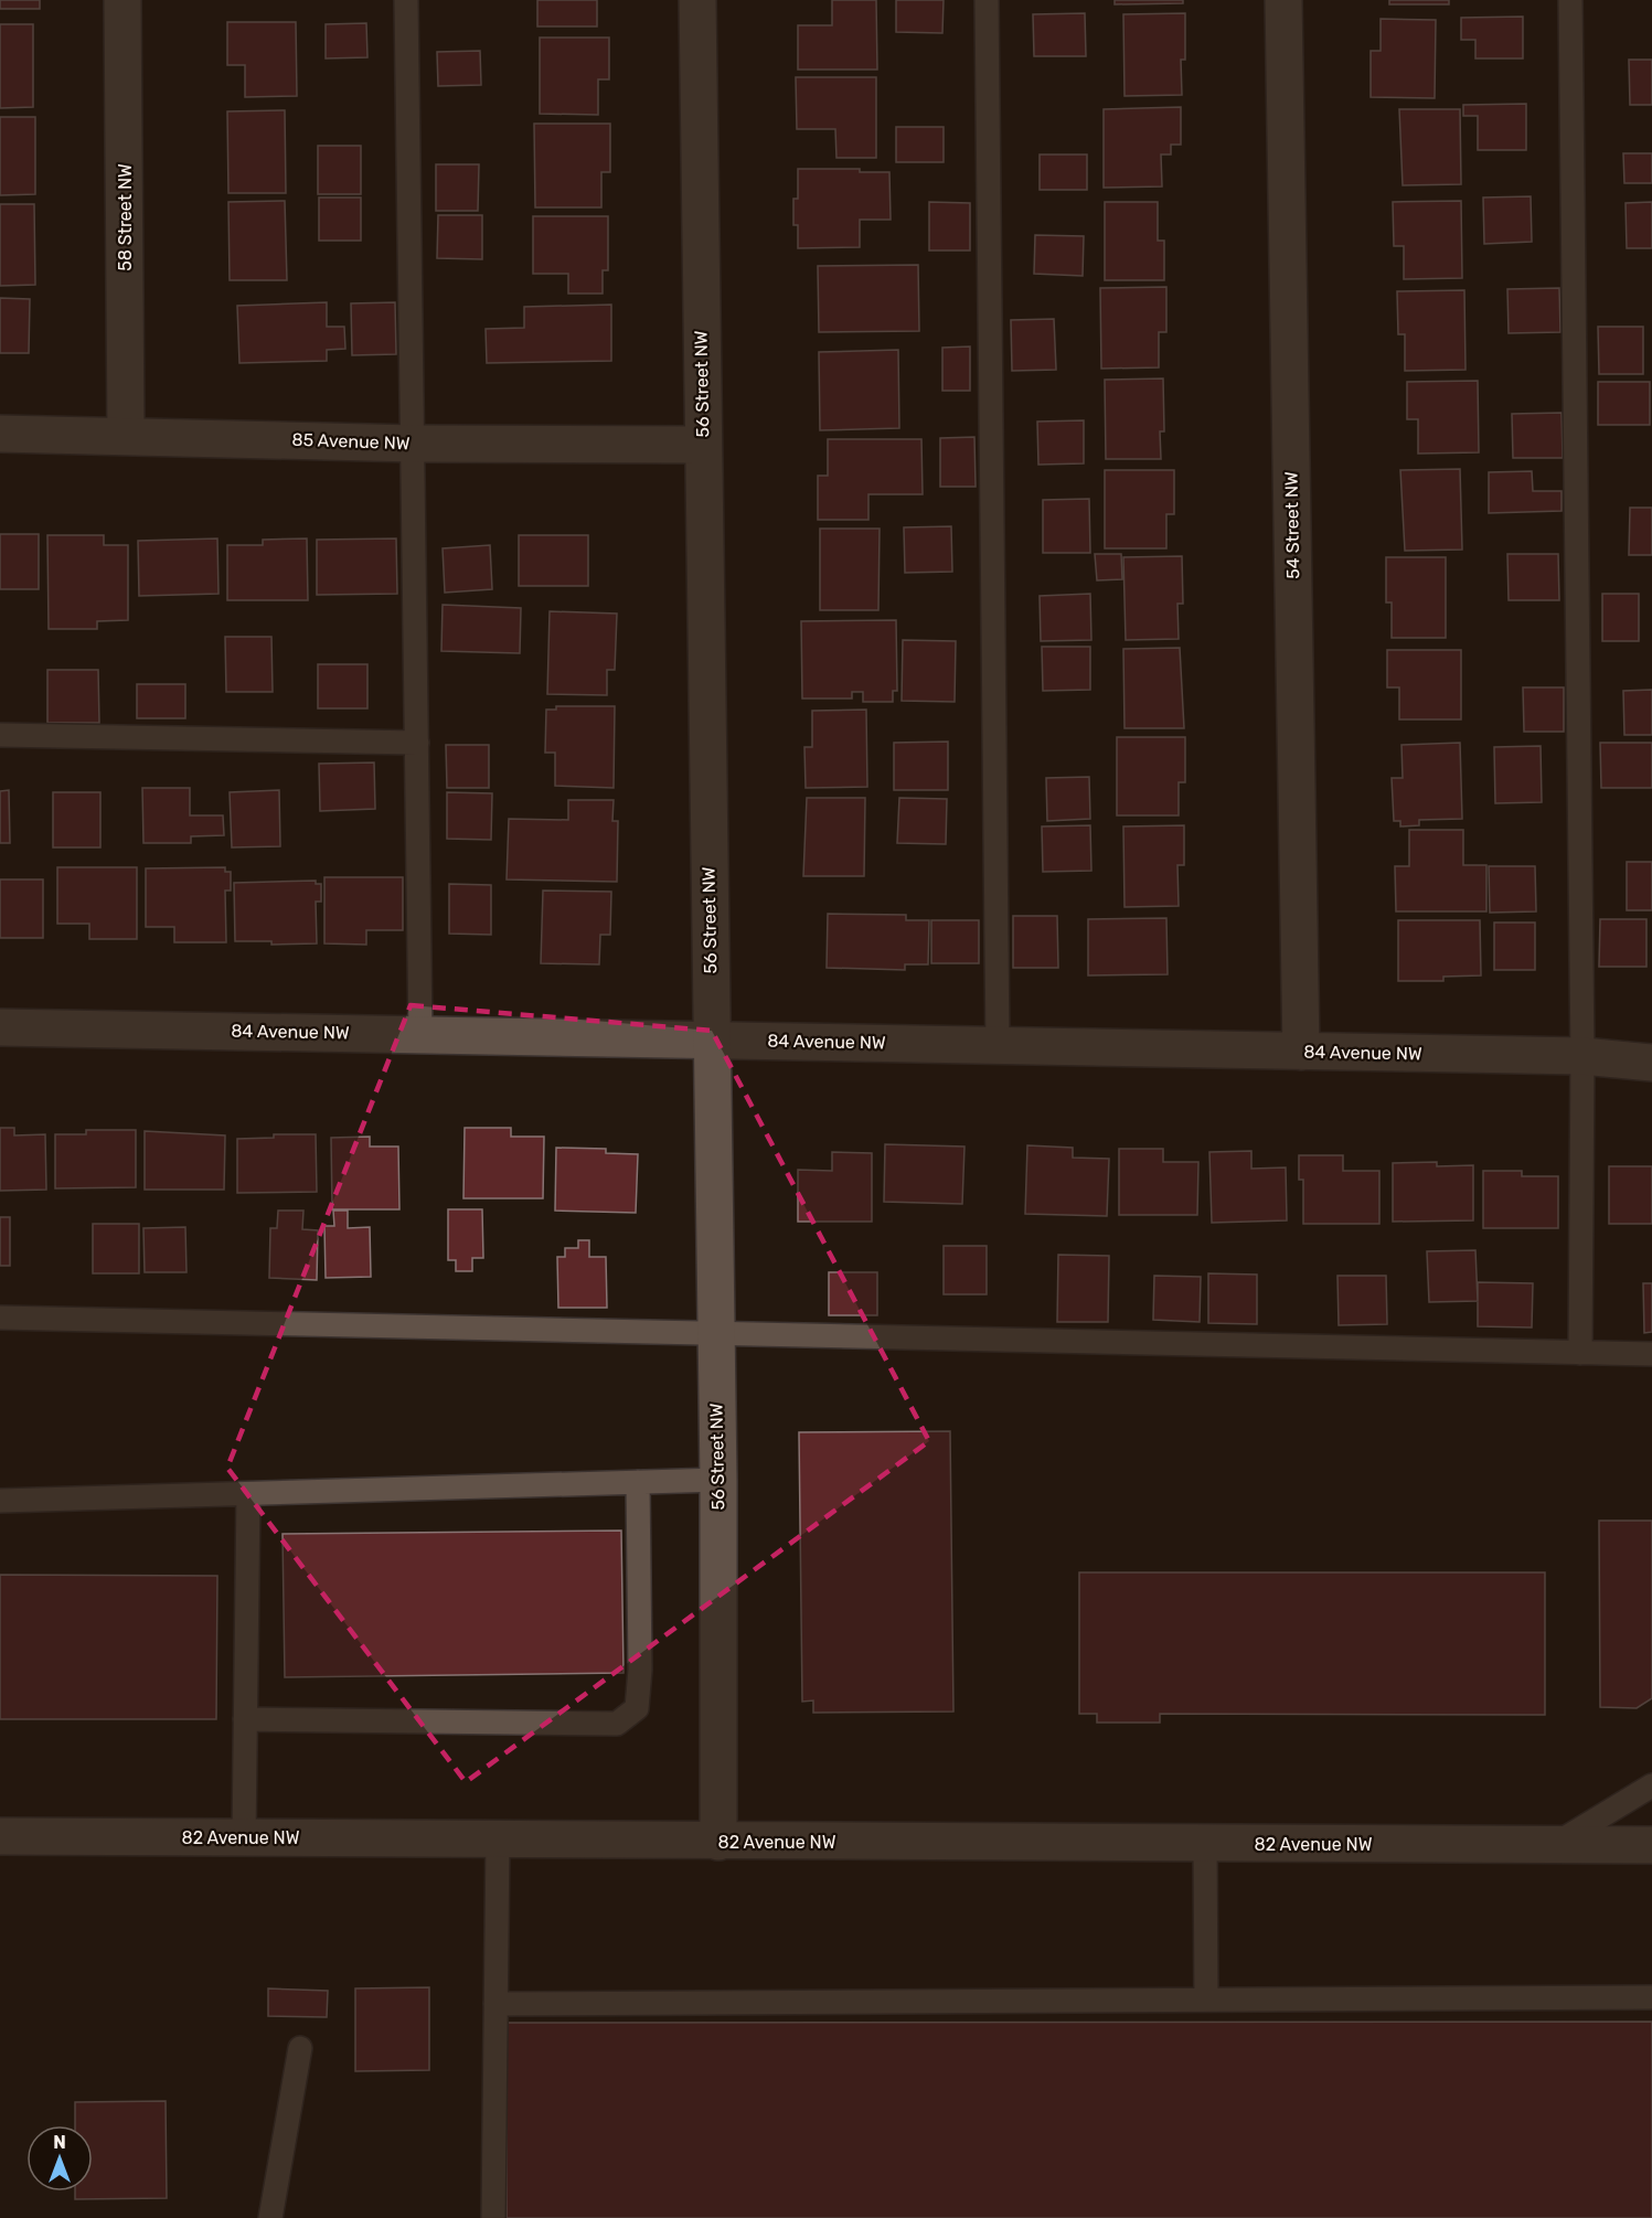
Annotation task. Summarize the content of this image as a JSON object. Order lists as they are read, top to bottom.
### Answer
{
  "streets": {
    "street": [
      "58 Street NW",
      "56 Street NW",
      "85 Avenue NW",
      "54 Street NW",
      "84 Avenue NW",
      "82 Avenue NW"
    ]
  },
  "crossings": [
    ["58 Street NW", "85 Avenue NW"],
    ["56 Street NW", "85 Avenue NW"],
    ["56 Street NW", "84 Avenue NW"],
    ["56 Street NW", "82 Avenue NW"],
    ["54 Street NW", "84 Avenue NW"]
  ],
  "north": "top"
}
